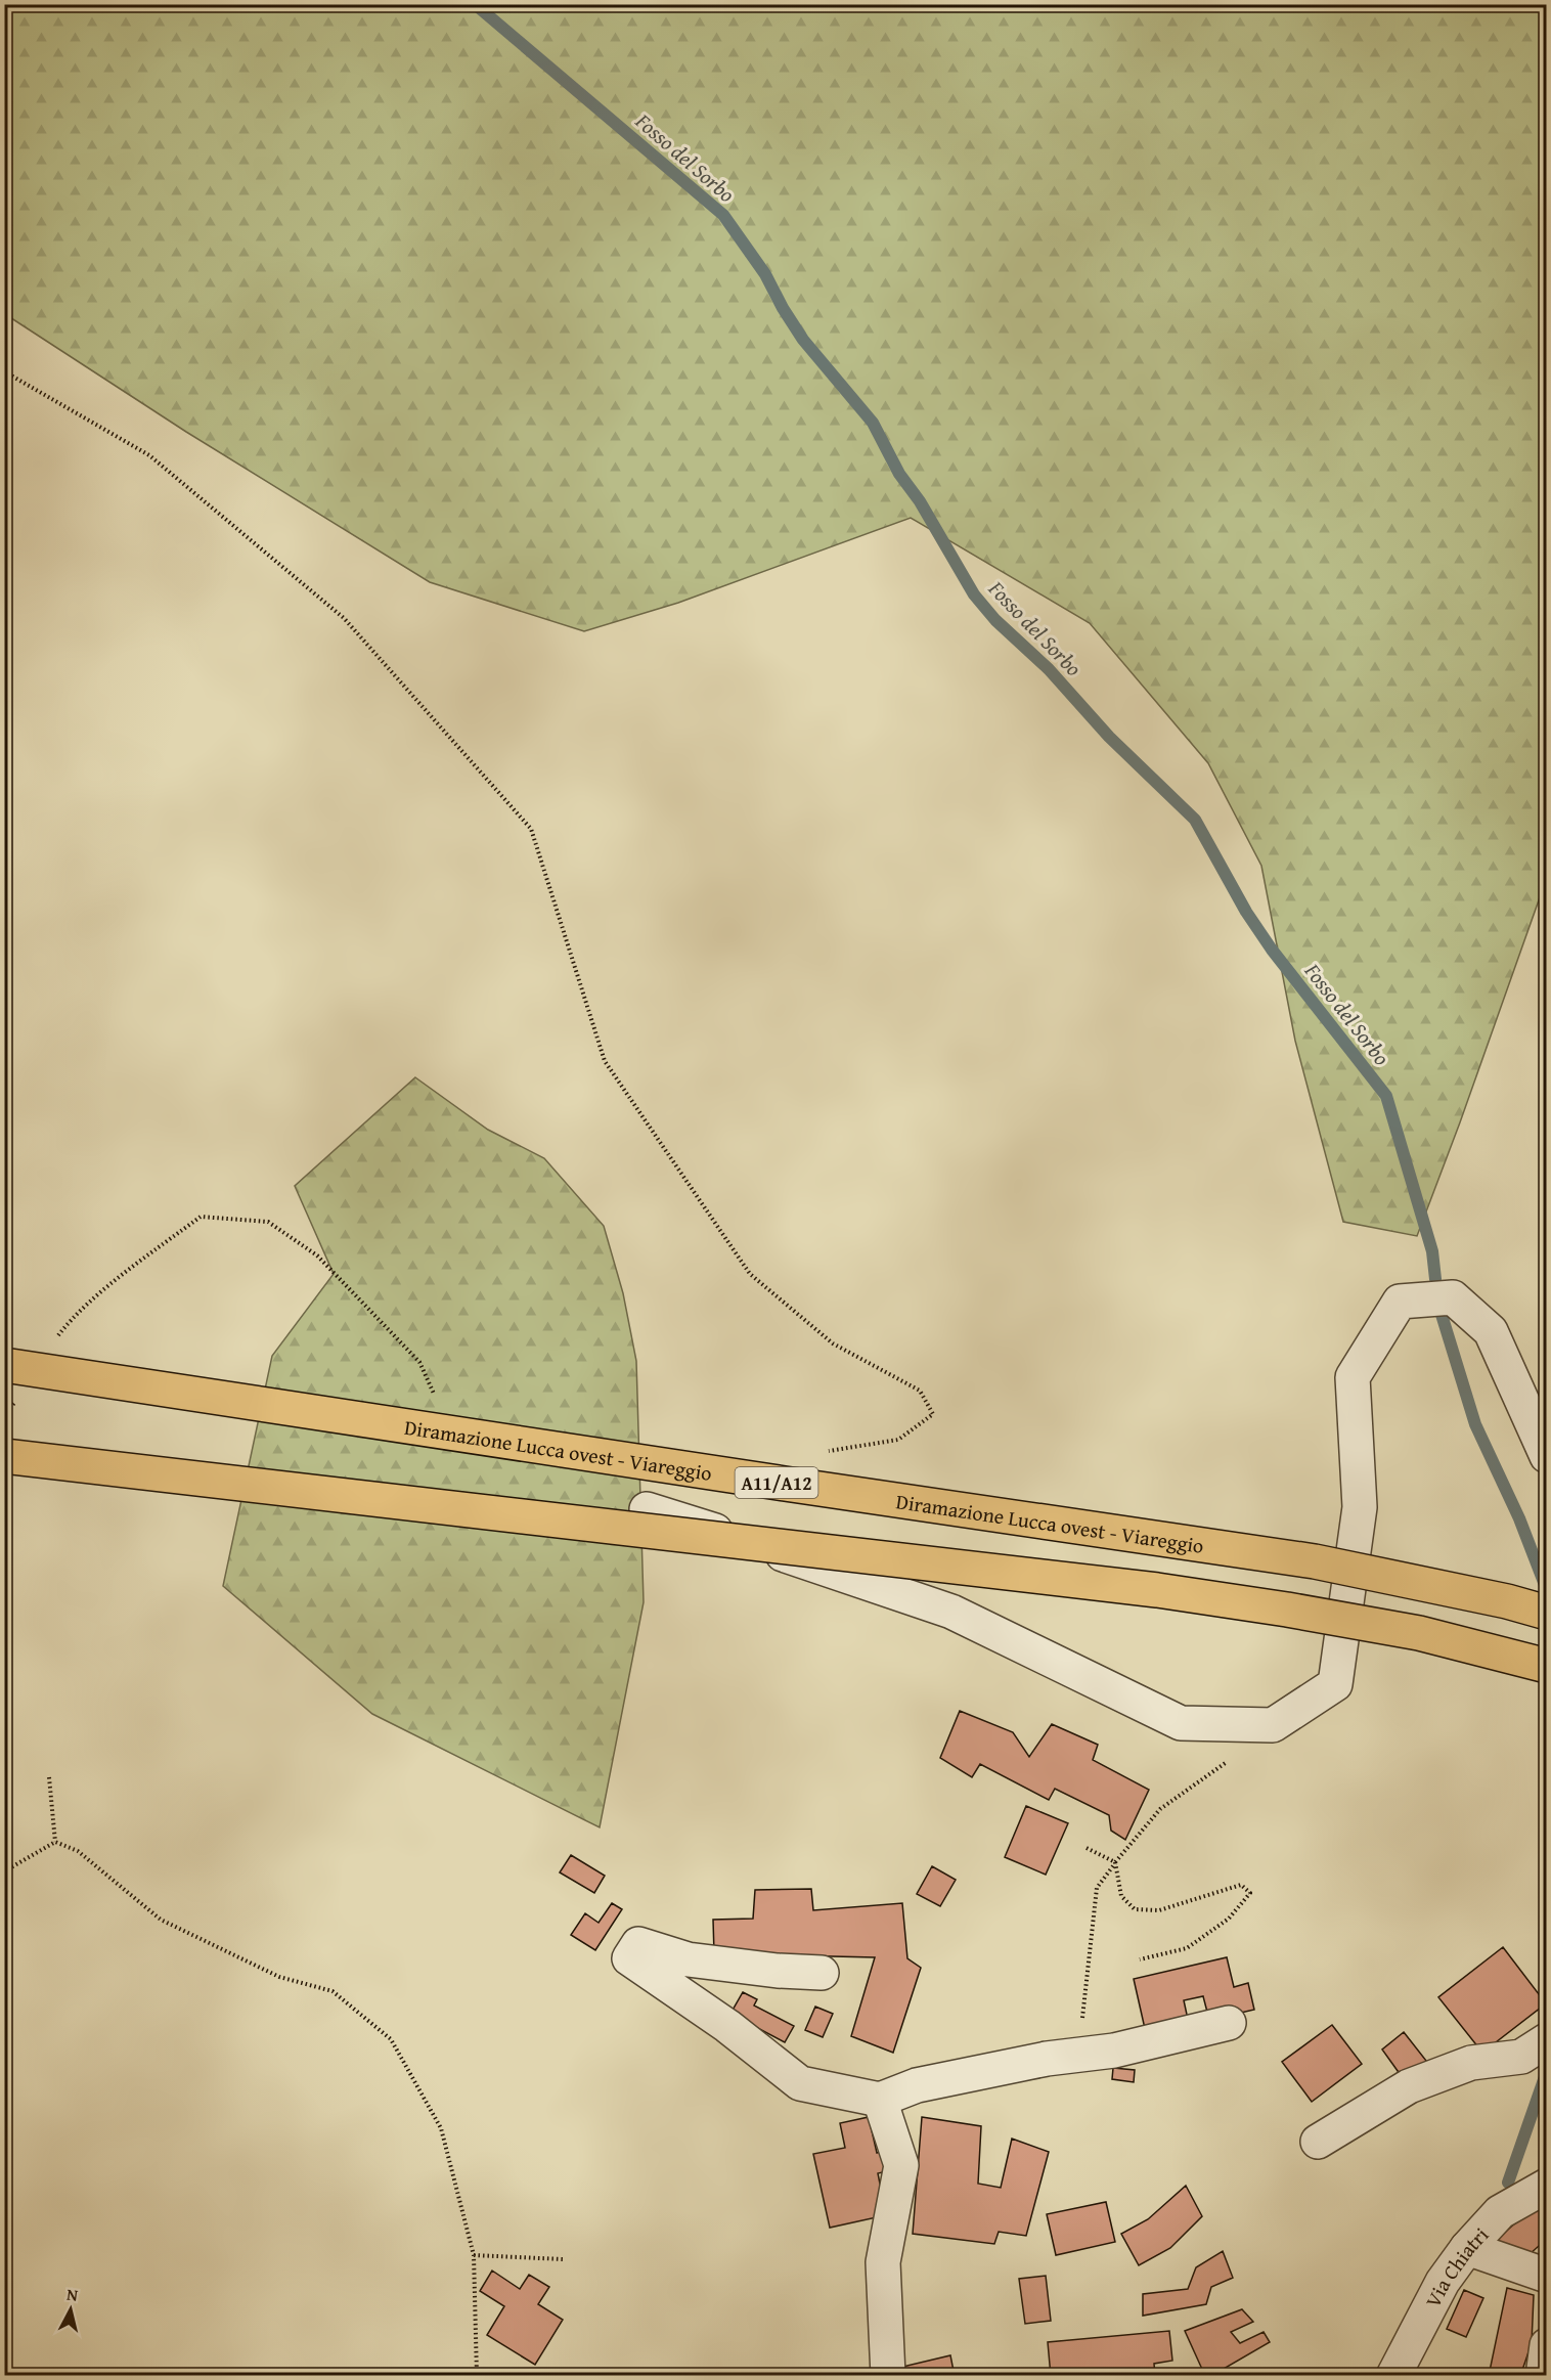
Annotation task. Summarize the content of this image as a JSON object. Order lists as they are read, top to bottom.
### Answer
{
  "streets": {
    "highway": ["Diramazione Lucca ovest - Viareggio", "A11/A12"],
    "street": ["Via Chiatri"]
  },
  "water": ["Fosso del Sorbo"],
  "north": "top"
}
